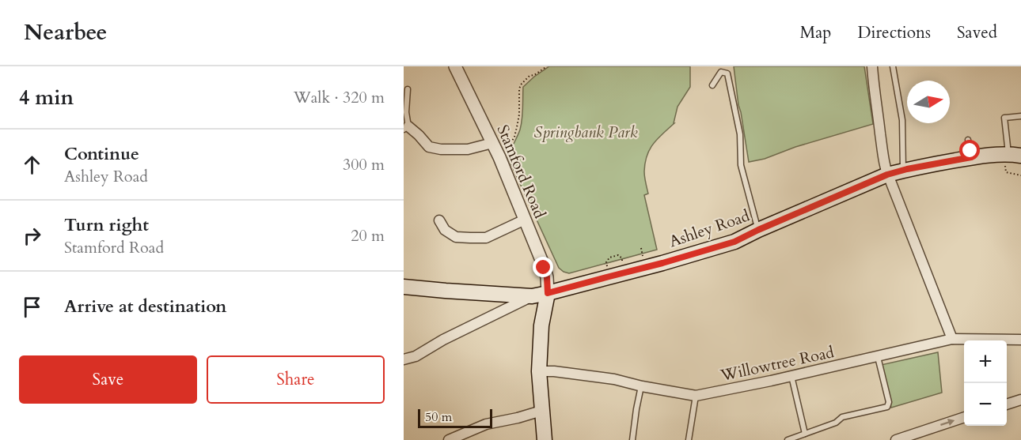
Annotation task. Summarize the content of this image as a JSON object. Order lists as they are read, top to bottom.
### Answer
{
  "streets": {
    "main road": ["Ashley Road"],
    "street": ["Stamford Road", "Willowtree Road"]
  },
  "crossings": [
    ["Stamford Road", "Ashley Road"]
  ],
  "parks": ["Springbank Park"],
  "scale_bar": "50 m",
  "north": "right",
  "page": {
    "header": "Nearbee",
    "nav": ["Map", "Directions", "Saved"],
    "heading": ["4 min", "Walk · 320 m"],
    "list": [
      ["Continue", "Ashley Road", "300 m"],
      ["Turn right", "Stamford Road", "20 m"],
      "Arrive at destination"
    ],
    "map_buttons": ["+", "−"],
    "buttons": ["Save", "Share"],
    "scale": "50 m"
  }
}
